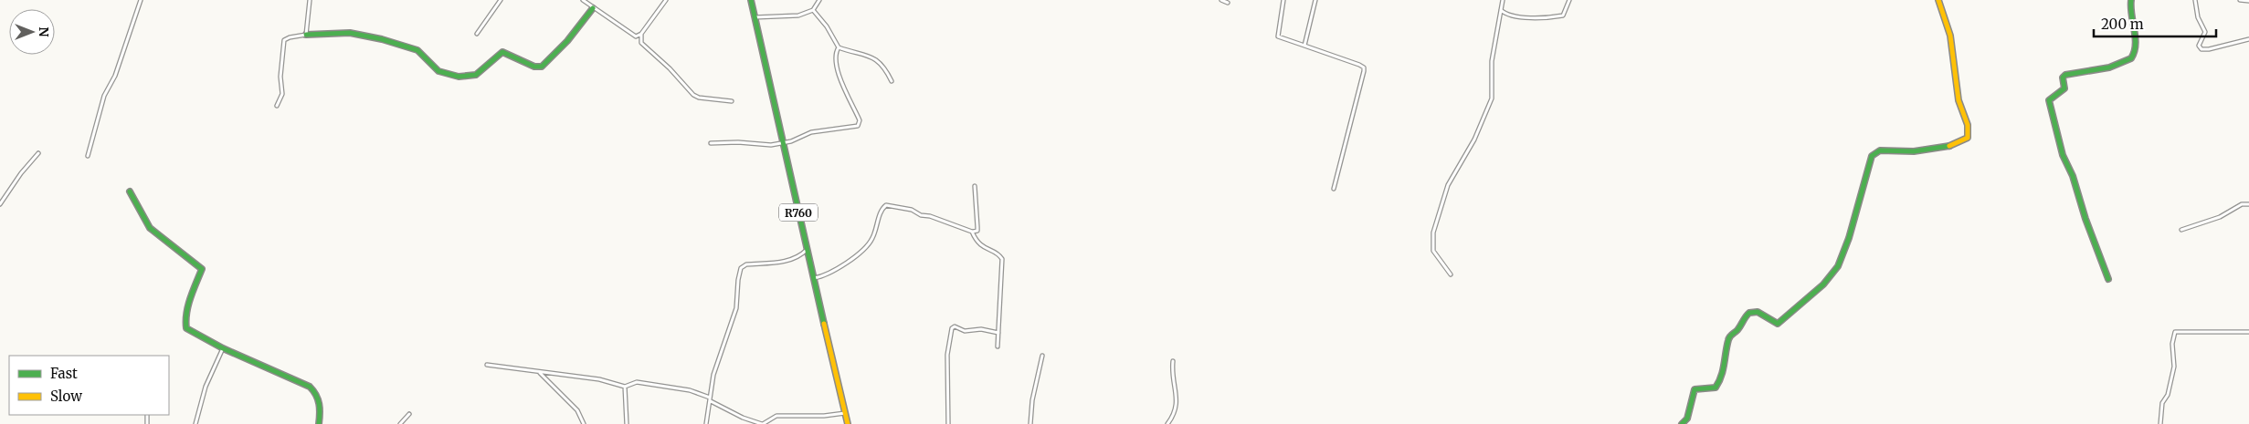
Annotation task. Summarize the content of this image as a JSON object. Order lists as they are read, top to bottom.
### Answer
{
  "streets": {
    "street": ["R760"]
  },
  "legend": ["Fast", "Slow"],
  "scale_bar": "200 m",
  "north": "right"
}
